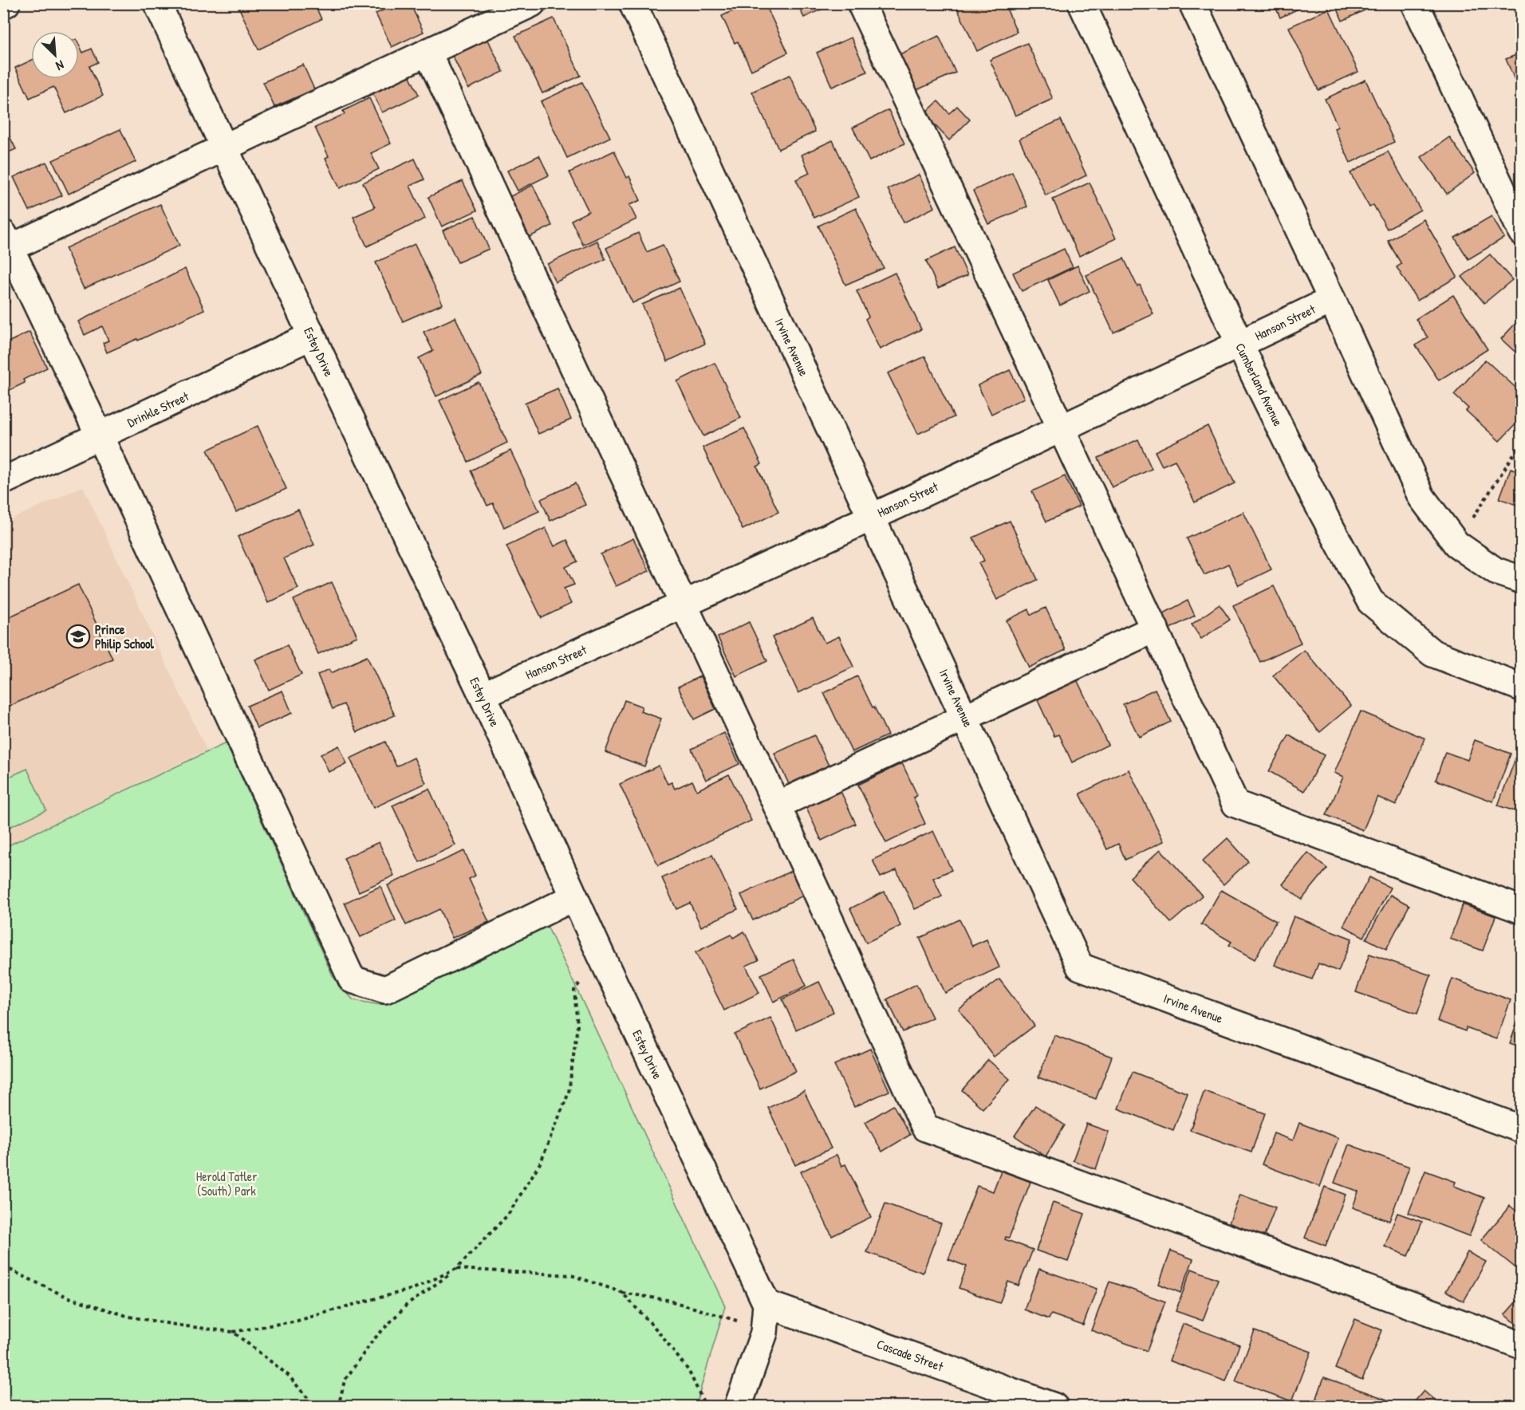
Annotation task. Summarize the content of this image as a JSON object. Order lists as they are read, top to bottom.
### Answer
{
  "streets": {
    "street": [
      "Hanson Street",
      "Irvine Avenue",
      "Estey Drive",
      "Cumberland Avenue",
      "Drinkle Street",
      "Cascade Street"
    ]
  },
  "crossings": [
    ["Hanson Street", "Irvine Avenue"],
    ["Hanson Street", "Estey Drive"],
    ["Hanson Street", "Cumberland Avenue"],
    ["Estey Drive", "Drinkle Street"],
    ["Estey Drive", "Cascade Street"]
  ],
  "parks": ["Herold Tatler (South) Park"],
  "places": {
    "school or university": ["Prince Philip School"]
  },
  "north": "bottom right"
}
